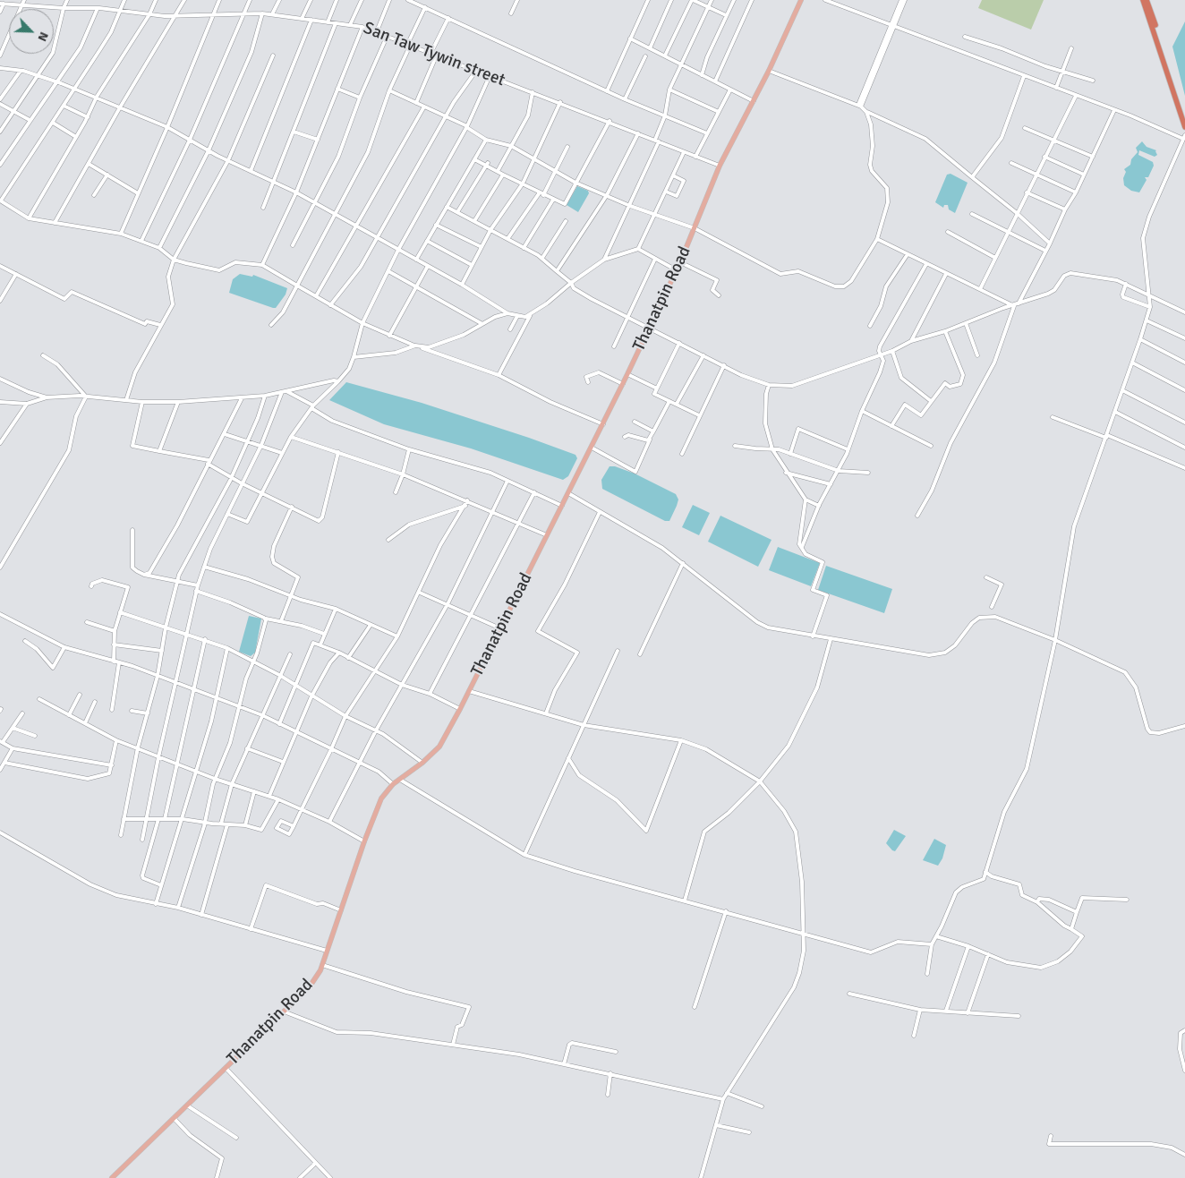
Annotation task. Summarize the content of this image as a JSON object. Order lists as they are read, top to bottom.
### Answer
{
  "streets": {
    "main road": ["Thanatpin Road"],
    "street": ["San Taw Tywin street"]
  },
  "crossings": [
    ["San Taw Tywin street", "Thanatpin Road"]
  ],
  "north": "bottom right"
}
